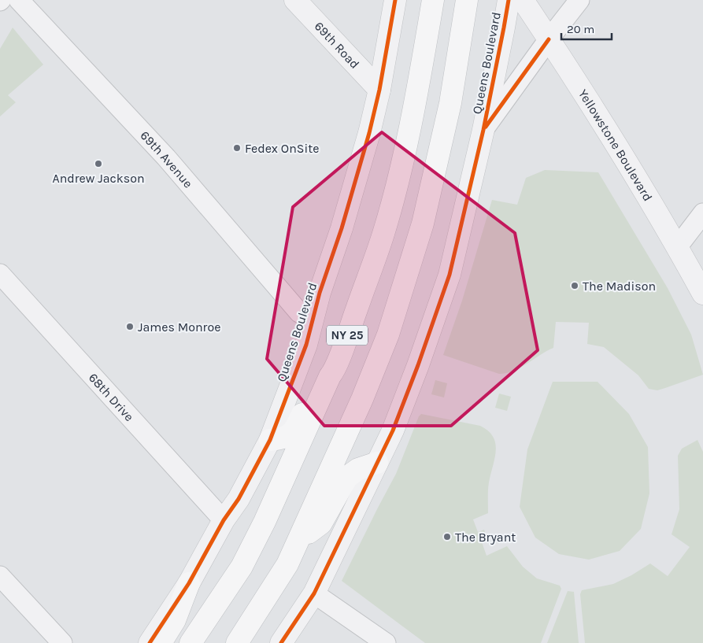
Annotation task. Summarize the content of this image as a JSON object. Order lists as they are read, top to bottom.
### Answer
{
  "streets": {
    "main road": ["NY 25"],
    "street": [
      "69th Road",
      "Queens Boulevard",
      "Yellowstone Boulevard",
      "69th Avenue",
      "68th Drive"
    ]
  },
  "crossings": [
    ["69th Road", "Queens Boulevard"],
    ["Queens Boulevard", "Yellowstone Boulevard"],
    ["Queens Boulevard", "69th Avenue"],
    ["Queens Boulevard", "68th Drive"]
  ],
  "places": [
    "Fedex OnSite",
    "Andrew Jackson",
    "The Madison",
    "James Monroe",
    "The Bryant"
  ],
  "scale_bar": "20 m"
}
